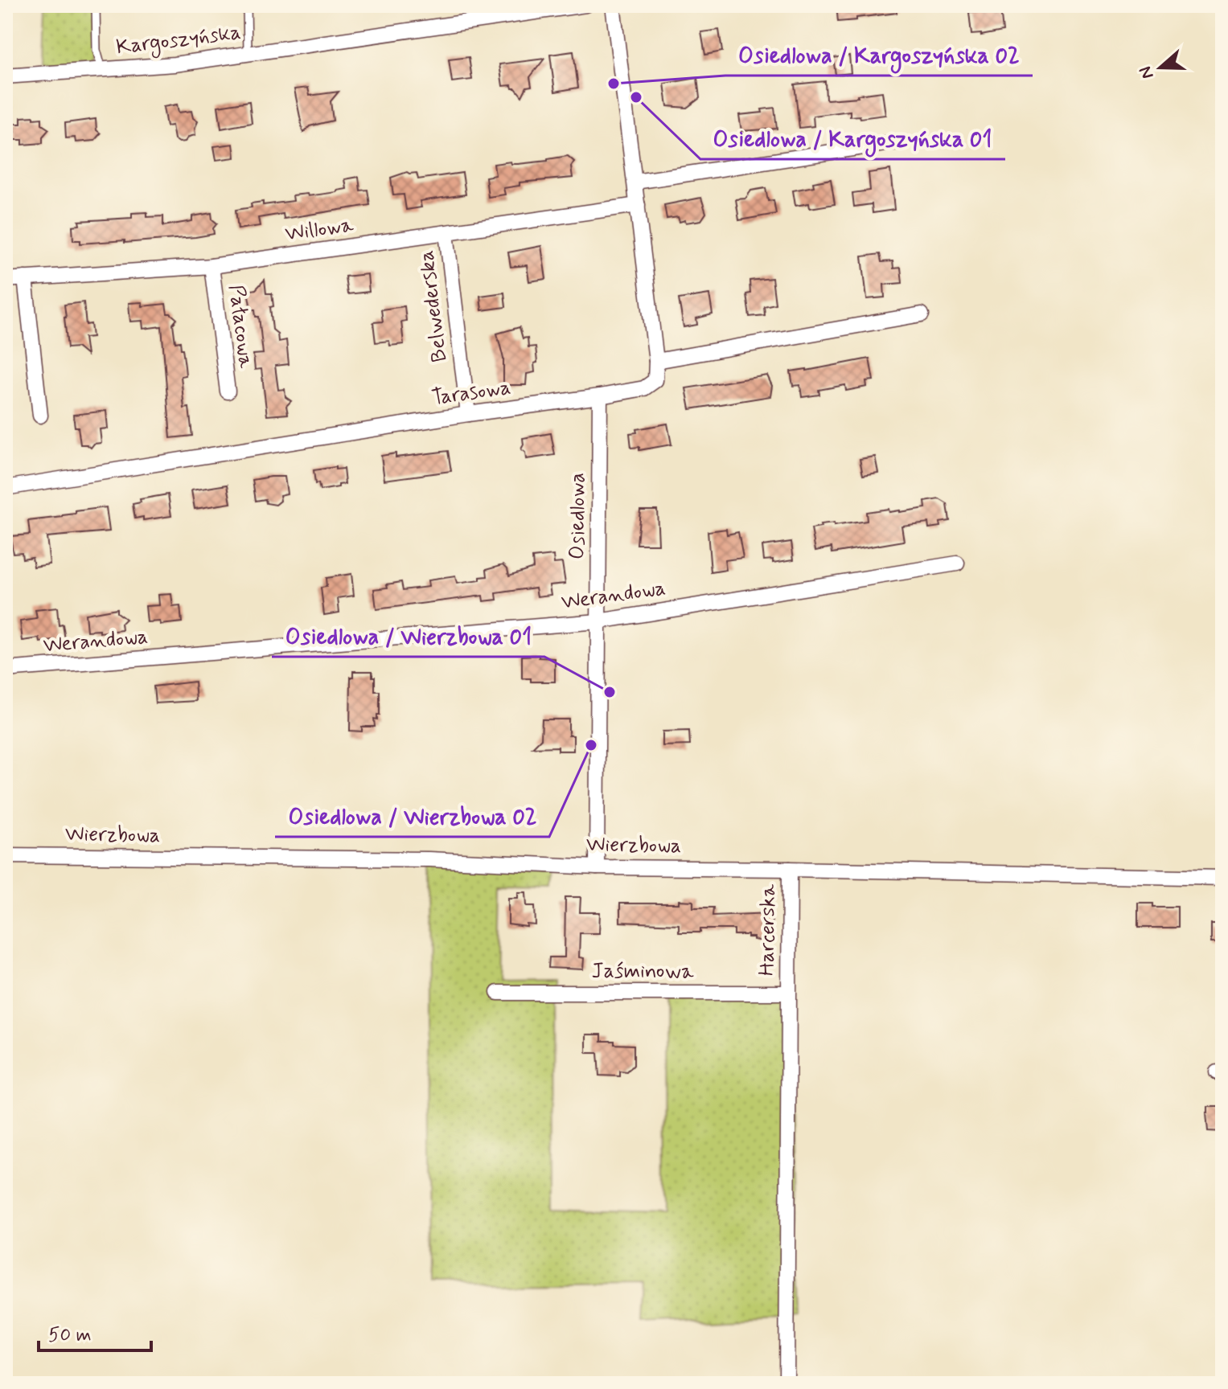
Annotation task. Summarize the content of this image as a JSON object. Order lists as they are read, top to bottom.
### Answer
{
  "streets": {
    "street": [
      "Kargoszyńska",
      "Willowa",
      "Belwederska",
      "Pałacowa",
      "Tarasowa",
      "Osiedlowa",
      "Werandowa",
      "Wierzbowa",
      "Harcerska",
      "Jaśminowa"
    ]
  },
  "crossings": [
    ["Willowa", "Belwederska"],
    ["Willowa", "Pałacowa"],
    ["Belwederska", "Tarasowa"],
    ["Tarasowa", "Osiedlowa"],
    ["Osiedlowa", "Werandowa"],
    ["Osiedlowa", "Wierzbowa"],
    ["Wierzbowa", "Harcerska"],
    ["Harcerska", "Jaśminowa"]
  ],
  "places": [
    "Osiedlowa / Kargoszyńska 02",
    "Osiedlowa / Kargoszyńska 01",
    "Osiedlowa / Wierzbowa 01",
    "Osiedlowa / Wierzbowa 02"
  ],
  "scale_bar": "50 m",
  "north": "left"
}
